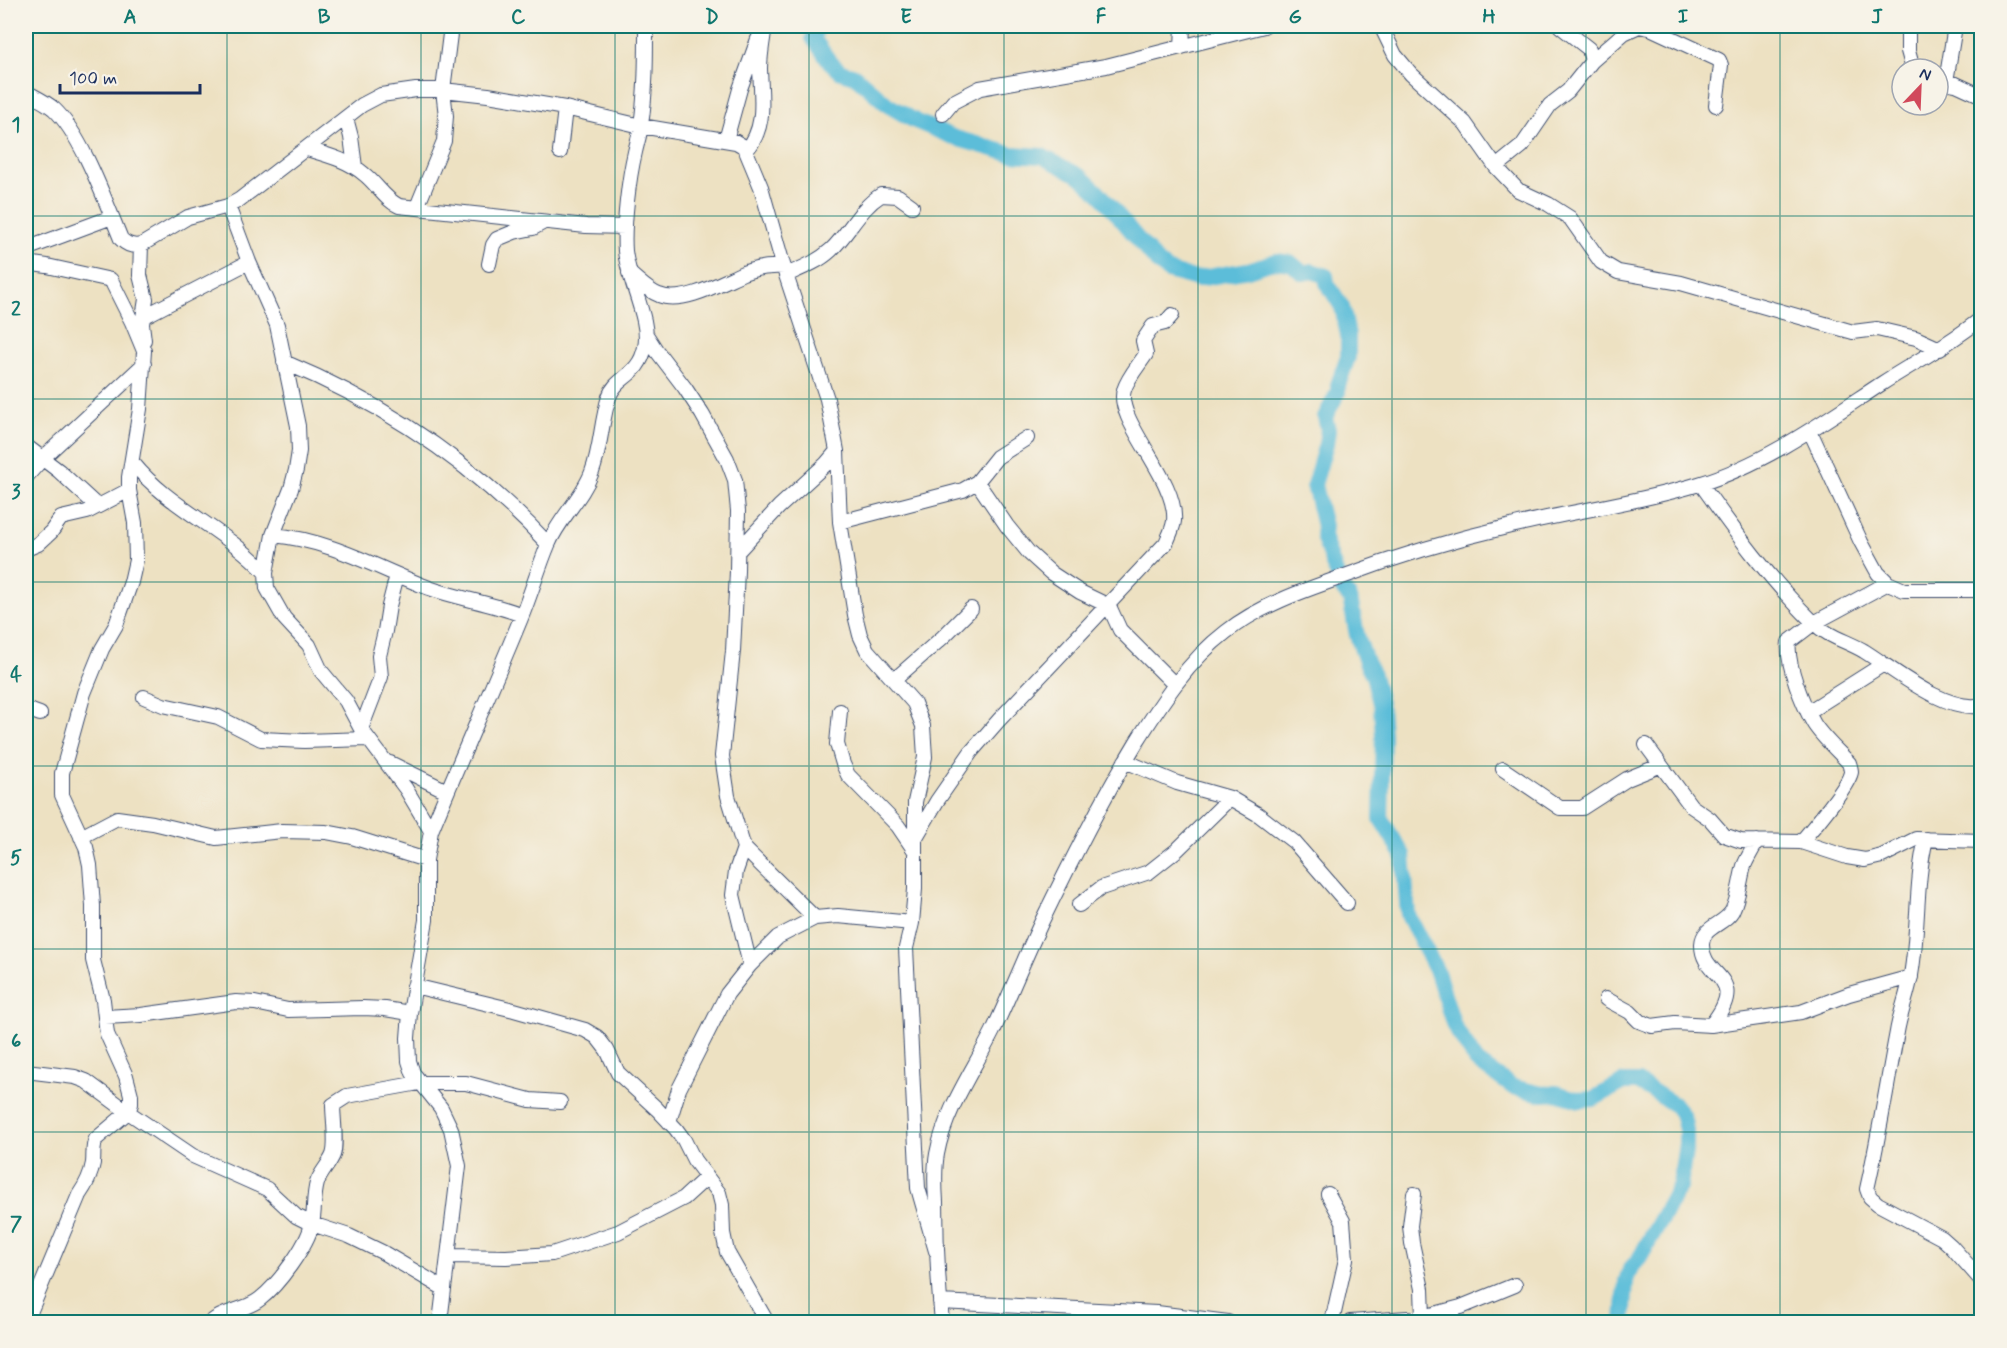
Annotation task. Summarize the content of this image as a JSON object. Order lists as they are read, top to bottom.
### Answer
{
  "scale_bar": "100 m",
  "north": "top right",
  "grid": {
    "columns": [
      "A",
      "B",
      "C",
      "D",
      "E",
      "F",
      "G",
      "H",
      "I",
      "J"
    ],
    "rows": [
      "1",
      "2",
      "3",
      "4",
      "5",
      "6",
      "7"
    ]
  }
}
